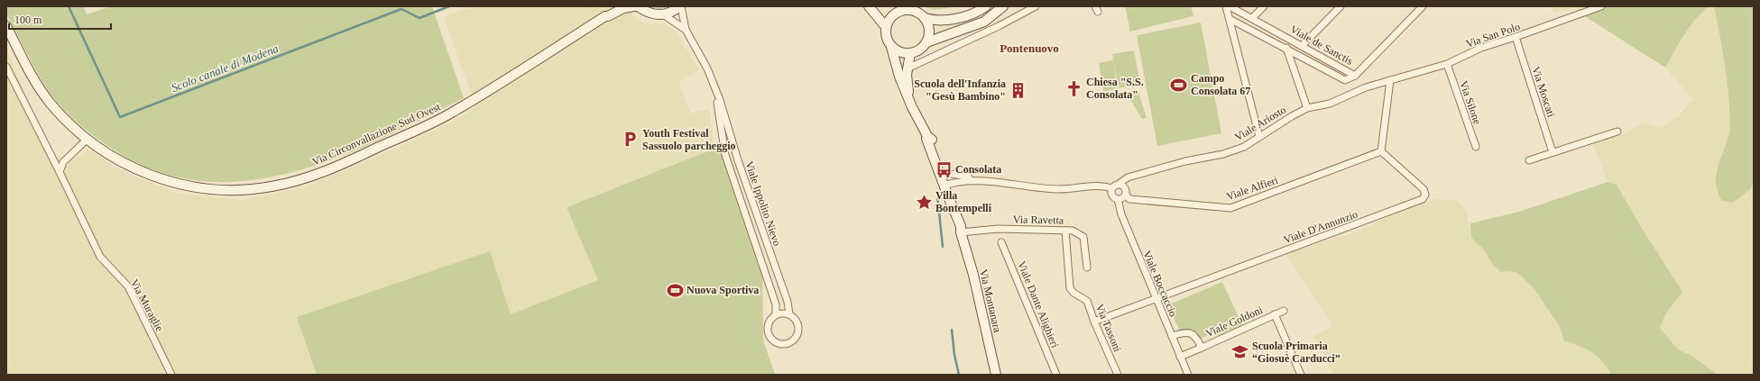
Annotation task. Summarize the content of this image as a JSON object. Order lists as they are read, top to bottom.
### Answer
{
  "streets": {
    "main road": ["Via Circonvallazione Sud Ovest", "Via Montanara"],
    "street": [
      "Via San Polo",
      "Viale de Sanctis",
      "Via Moscati",
      "Via Silone",
      "Viale Ariosto",
      "Viale Alfieri",
      "Viale Ippolito Nievo",
      "Via Ravetta",
      "Viale D'Annunzio",
      "Viale Boccaccio",
      "Viale Dante Alighieri",
      "Via Muraglie",
      "Viale Goldoni",
      "Via Tassoni"
    ]
  },
  "crossings": [
    ["Via San Polo", "Via Moscati"],
    ["Via San Polo", "Via Silone"],
    ["Via San Polo", "Viale Ariosto"],
    ["Viale Ariosto", "Viale Alfieri"],
    ["Viale Ariosto", "Viale Boccaccio"],
    ["Viale Alfieri", "Viale D'Annunzio"],
    ["Viale Alfieri", "Viale Boccaccio"],
    ["Via Ravetta", "Via Montanara"],
    ["Via Ravetta", "Via Tassoni"],
    ["Viale D'Annunzio", "Viale Boccaccio"],
    ["Viale D'Annunzio", "Via Tassoni"],
    ["Viale Boccaccio", "Viale Goldoni"]
  ],
  "districts": ["Pontenuovo"],
  "water": ["Scolo canale di Modena"],
  "places": {
    "sports": ["Campo Consolata 67", "Nuova Sportiva"],
    "church": ["Chiesa \"S.S. Consolata\""],
    "building": ["Scuola dell'Infanzia \"Gesù Bambino\""],
    "parking": ["Youth Festival Sassuolo parcheggio"],
    "bus stop": ["Consolata"],
    "place": ["Villa Bontempelli"],
    "school or university": ["Scuola Primaria “Giosuè Carducci”"]
  },
  "scale_bar": "100 m"
}
